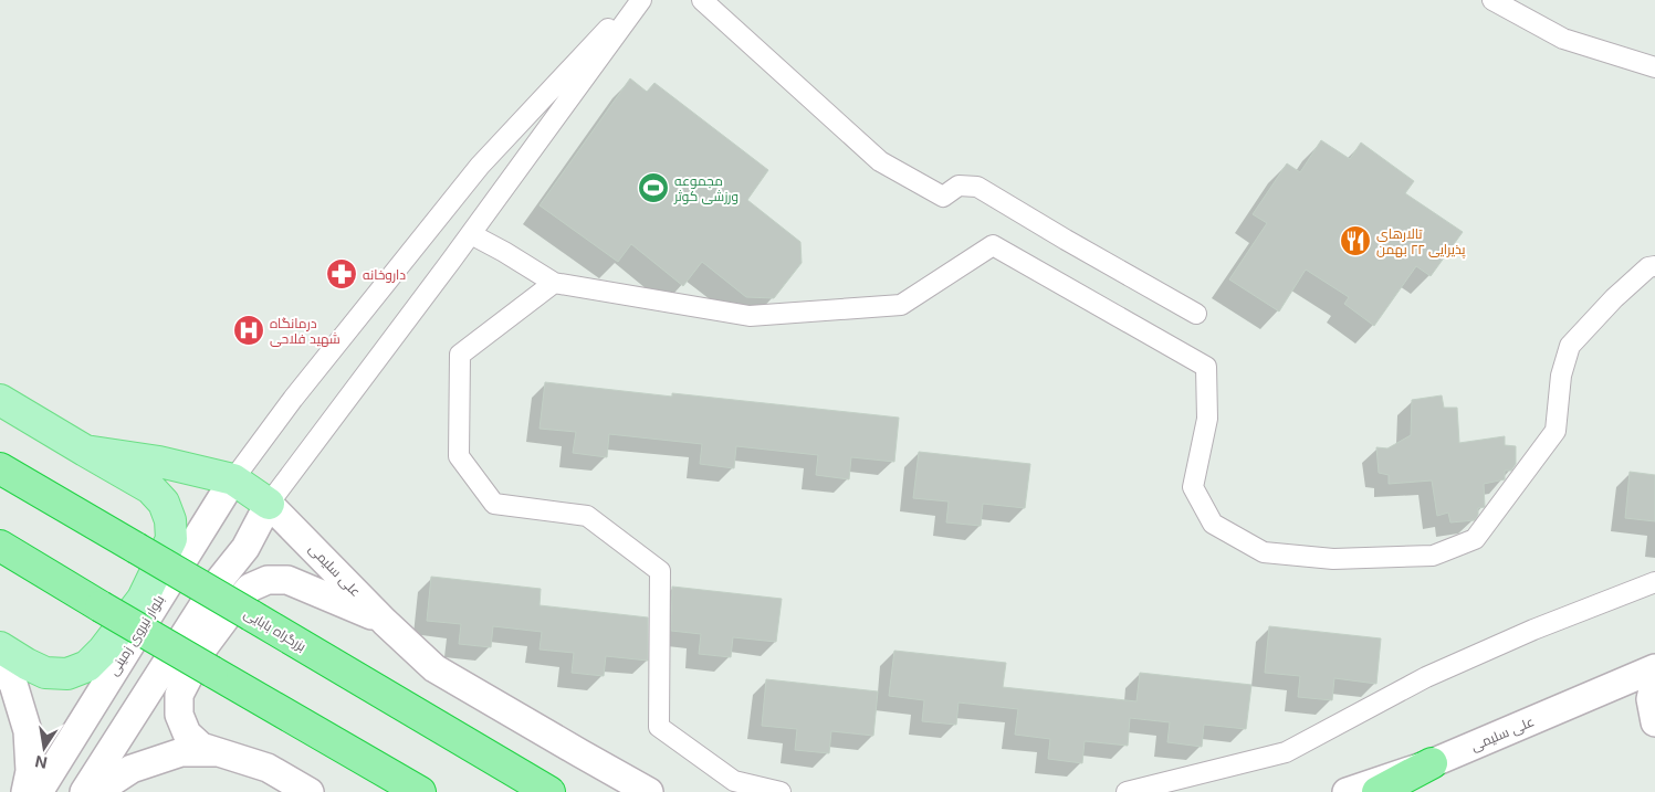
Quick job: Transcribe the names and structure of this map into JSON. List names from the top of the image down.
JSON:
{
  "streets": {
    "highway": ["بزرگراه بابایی"],
    "main road": ["علی سلیمی", "بلوار نیروی زمینی"]
  },
  "crossings": [
    ["علی سلیمی", "بلوار نیروی زمینی"]
  ],
  "places": {
    "sports": ["مجموعه ورزشی کوثر"],
    "restaurant": ["تالارهای پذیرایی ۲۲ بهمن"],
    "pharmacy": ["داروخانه"],
    "hospital": ["درمانگاه شهید فلاحی"]
  },
  "north": "bottom"
}
